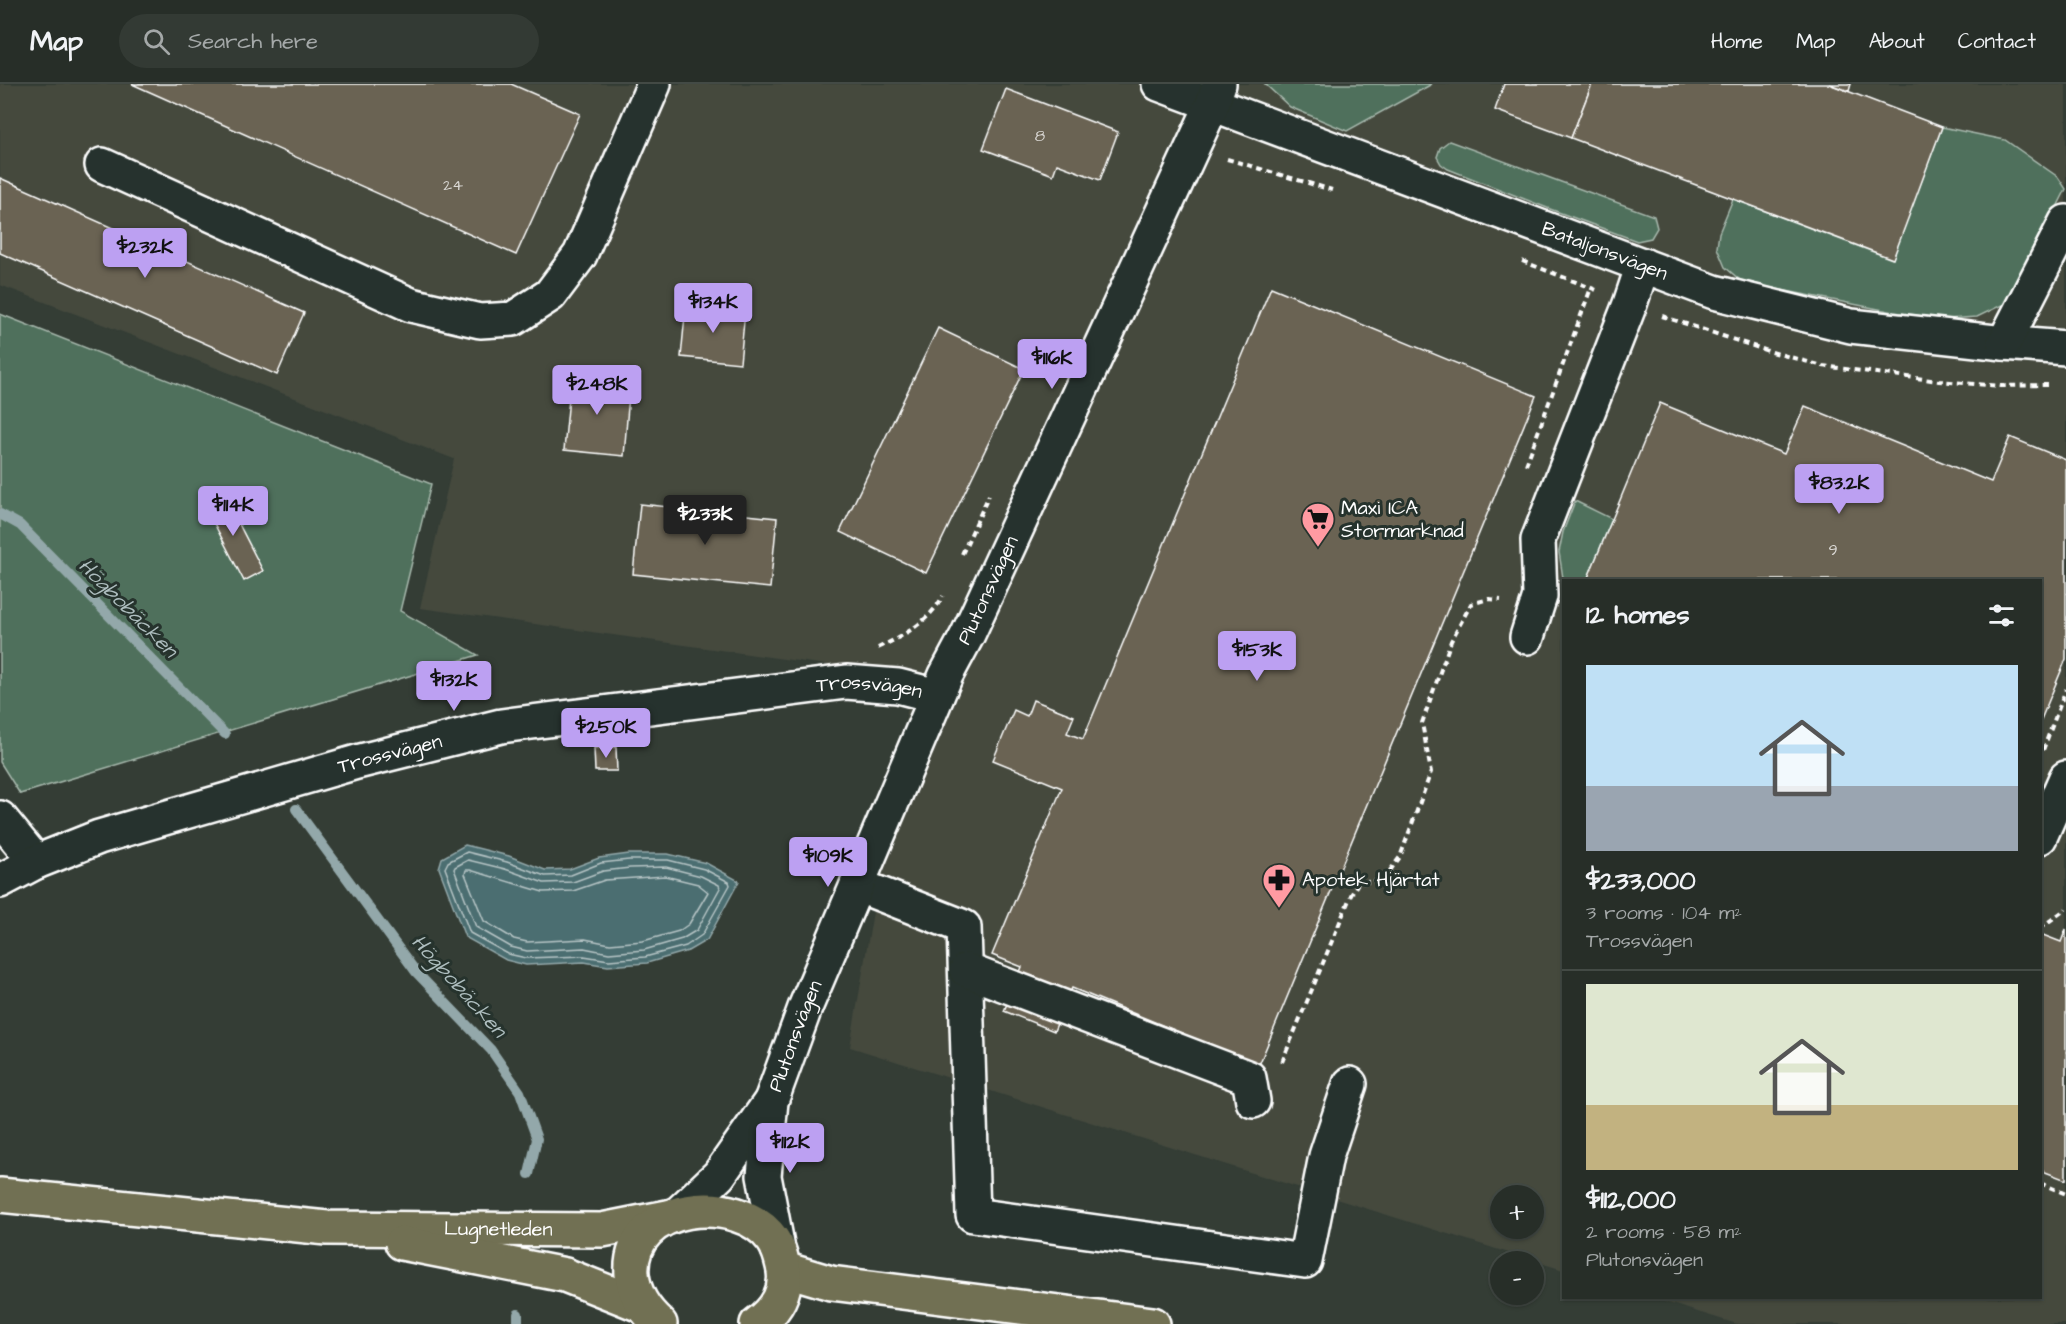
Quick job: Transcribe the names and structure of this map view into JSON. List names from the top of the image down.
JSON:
{
  "streets": {
    "highway": ["Lugnetleden"],
    "street": ["Bataljonsvägen", "Plutonsvägen", "Trossvägen"]
  },
  "crossings": [
    ["Bataljonsvägen", "Plutonsvägen"],
    ["Plutonsvägen", "Trossvägen"],
    ["Plutonsvägen", "Lugnetleden"]
  ],
  "water": ["Högbobäcken"],
  "places": {
    "supermarket": ["Maxi ICA Stormarknad"],
    "pharmacy": ["Apotek Hjärtat"]
  },
  "house_numbers": ["8", "24", "9"],
  "page": {
    "header": "Map",
    "search": "Search here",
    "nav": [
      "Home",
      "Map",
      "About",
      "Contact"
    ],
    "price": [
      "$232K",
      "$134K",
      "$116K",
      "$248K",
      "$83.2K",
      "$114K",
      "$233K",
      "$153K",
      "$132K",
      "$250K",
      "$109K",
      "$112K"
    ],
    "heading": "12 homes",
    "list": [
      {
        "name": "$233,000",
        "note": "3 rooms · 104 m² · Trossvägen"
      },
      {
        "name": "$112,000",
        "note": "2 rooms · 58 m² · Plutonsvägen"
      }
    ],
    "map_buttons": ["+", "−"]
  }
}
